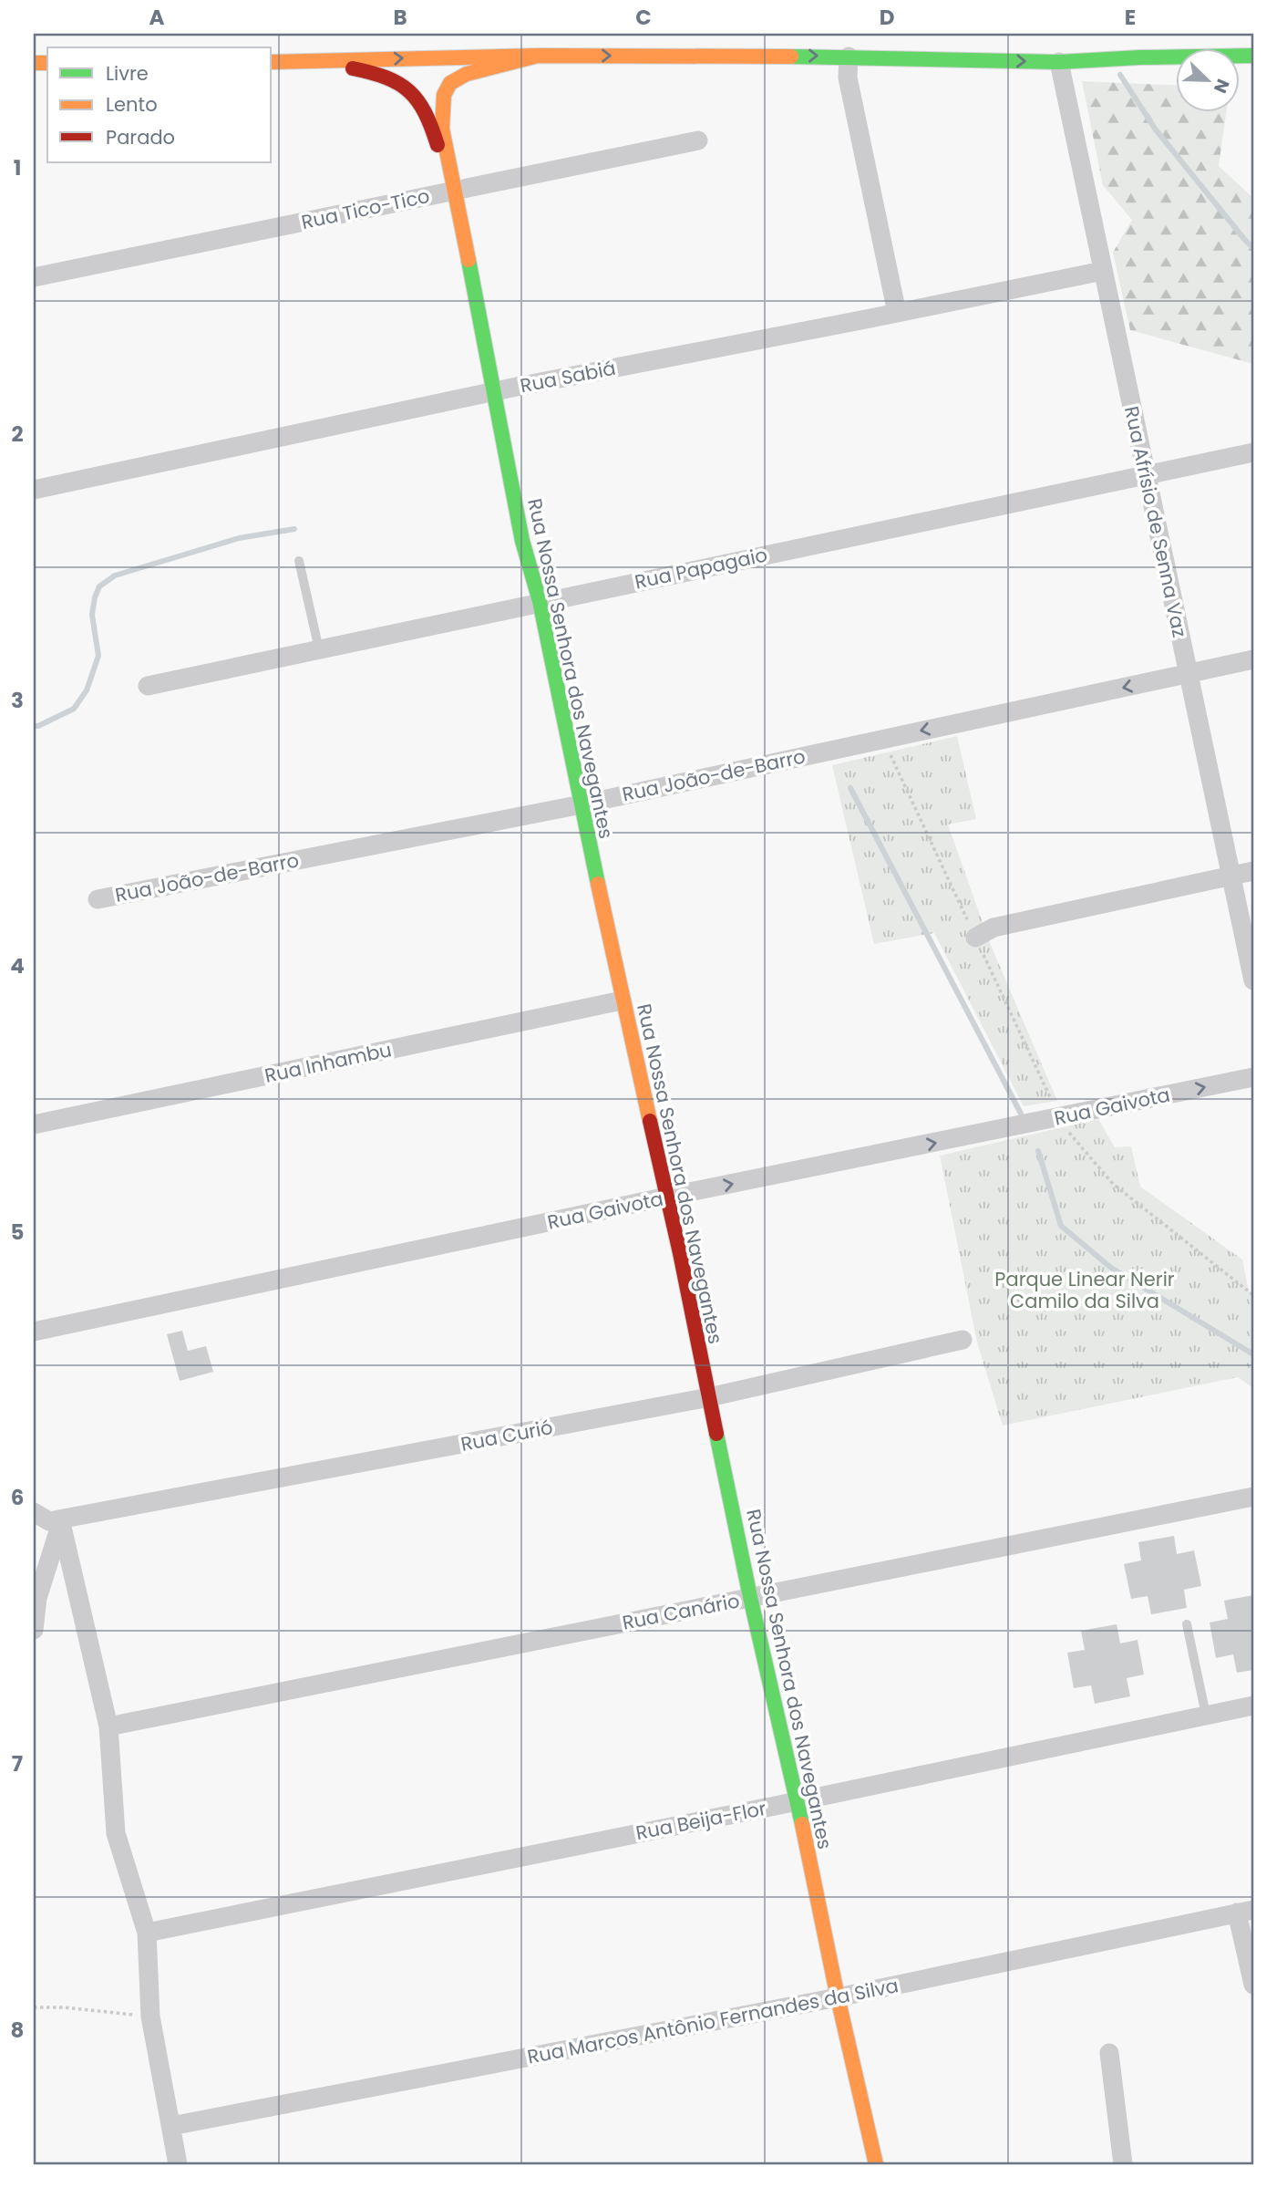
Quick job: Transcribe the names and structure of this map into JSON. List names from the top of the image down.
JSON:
{
  "streets": {
    "street": [
      "Rua Tico-Tico",
      "Rua Sabiá",
      "Rua Afrísio de Senna Vaz",
      "Rua Papagaio",
      "Rua Nossa Senhora dos Navegantes",
      "Rua João-de-Barro",
      "Rua Inhambu",
      "Rua Gaivota",
      "Rua Curió",
      "Rua Canário",
      "Rua Beija-Flor",
      "Rua Marcos Antônio Fernandes da Silva"
    ]
  },
  "crossings": [
    ["Rua Tico-Tico", "Rua Nossa Senhora dos Navegantes"],
    ["Rua Sabiá", "Rua Afrísio de Senna Vaz"],
    ["Rua Sabiá", "Rua Nossa Senhora dos Navegantes"],
    ["Rua Afrísio de Senna Vaz", "Rua Papagaio"],
    ["Rua Afrísio de Senna Vaz", "Rua João-de-Barro"],
    ["Rua Papagaio", "Rua Nossa Senhora dos Navegantes"],
    ["Rua Nossa Senhora dos Navegantes", "Rua João-de-Barro"],
    ["Rua Nossa Senhora dos Navegantes", "Rua Inhambu"],
    ["Rua Nossa Senhora dos Navegantes", "Rua Gaivota"],
    ["Rua Nossa Senhora dos Navegantes", "Rua Curió"],
    ["Rua Nossa Senhora dos Navegantes", "Rua Canário"],
    ["Rua Nossa Senhora dos Navegantes", "Rua Beija-Flor"],
    ["Rua Nossa Senhora dos Navegantes", "Rua Marcos Antônio Fernandes da Silva"]
  ],
  "one_way": ["Rua João-de-Barro", "Rua Gaivota"],
  "parks": ["Parque Linear Nerir Camilo da Silva"],
  "legend": ["Livre", "Lento", "Parado"],
  "north": "bottom right",
  "grid": {
    "columns": [
      "A",
      "B",
      "C",
      "D",
      "E"
    ],
    "rows": [
      "1",
      "2",
      "3",
      "4",
      "5",
      "6",
      "7",
      "8"
    ]
  }
}
